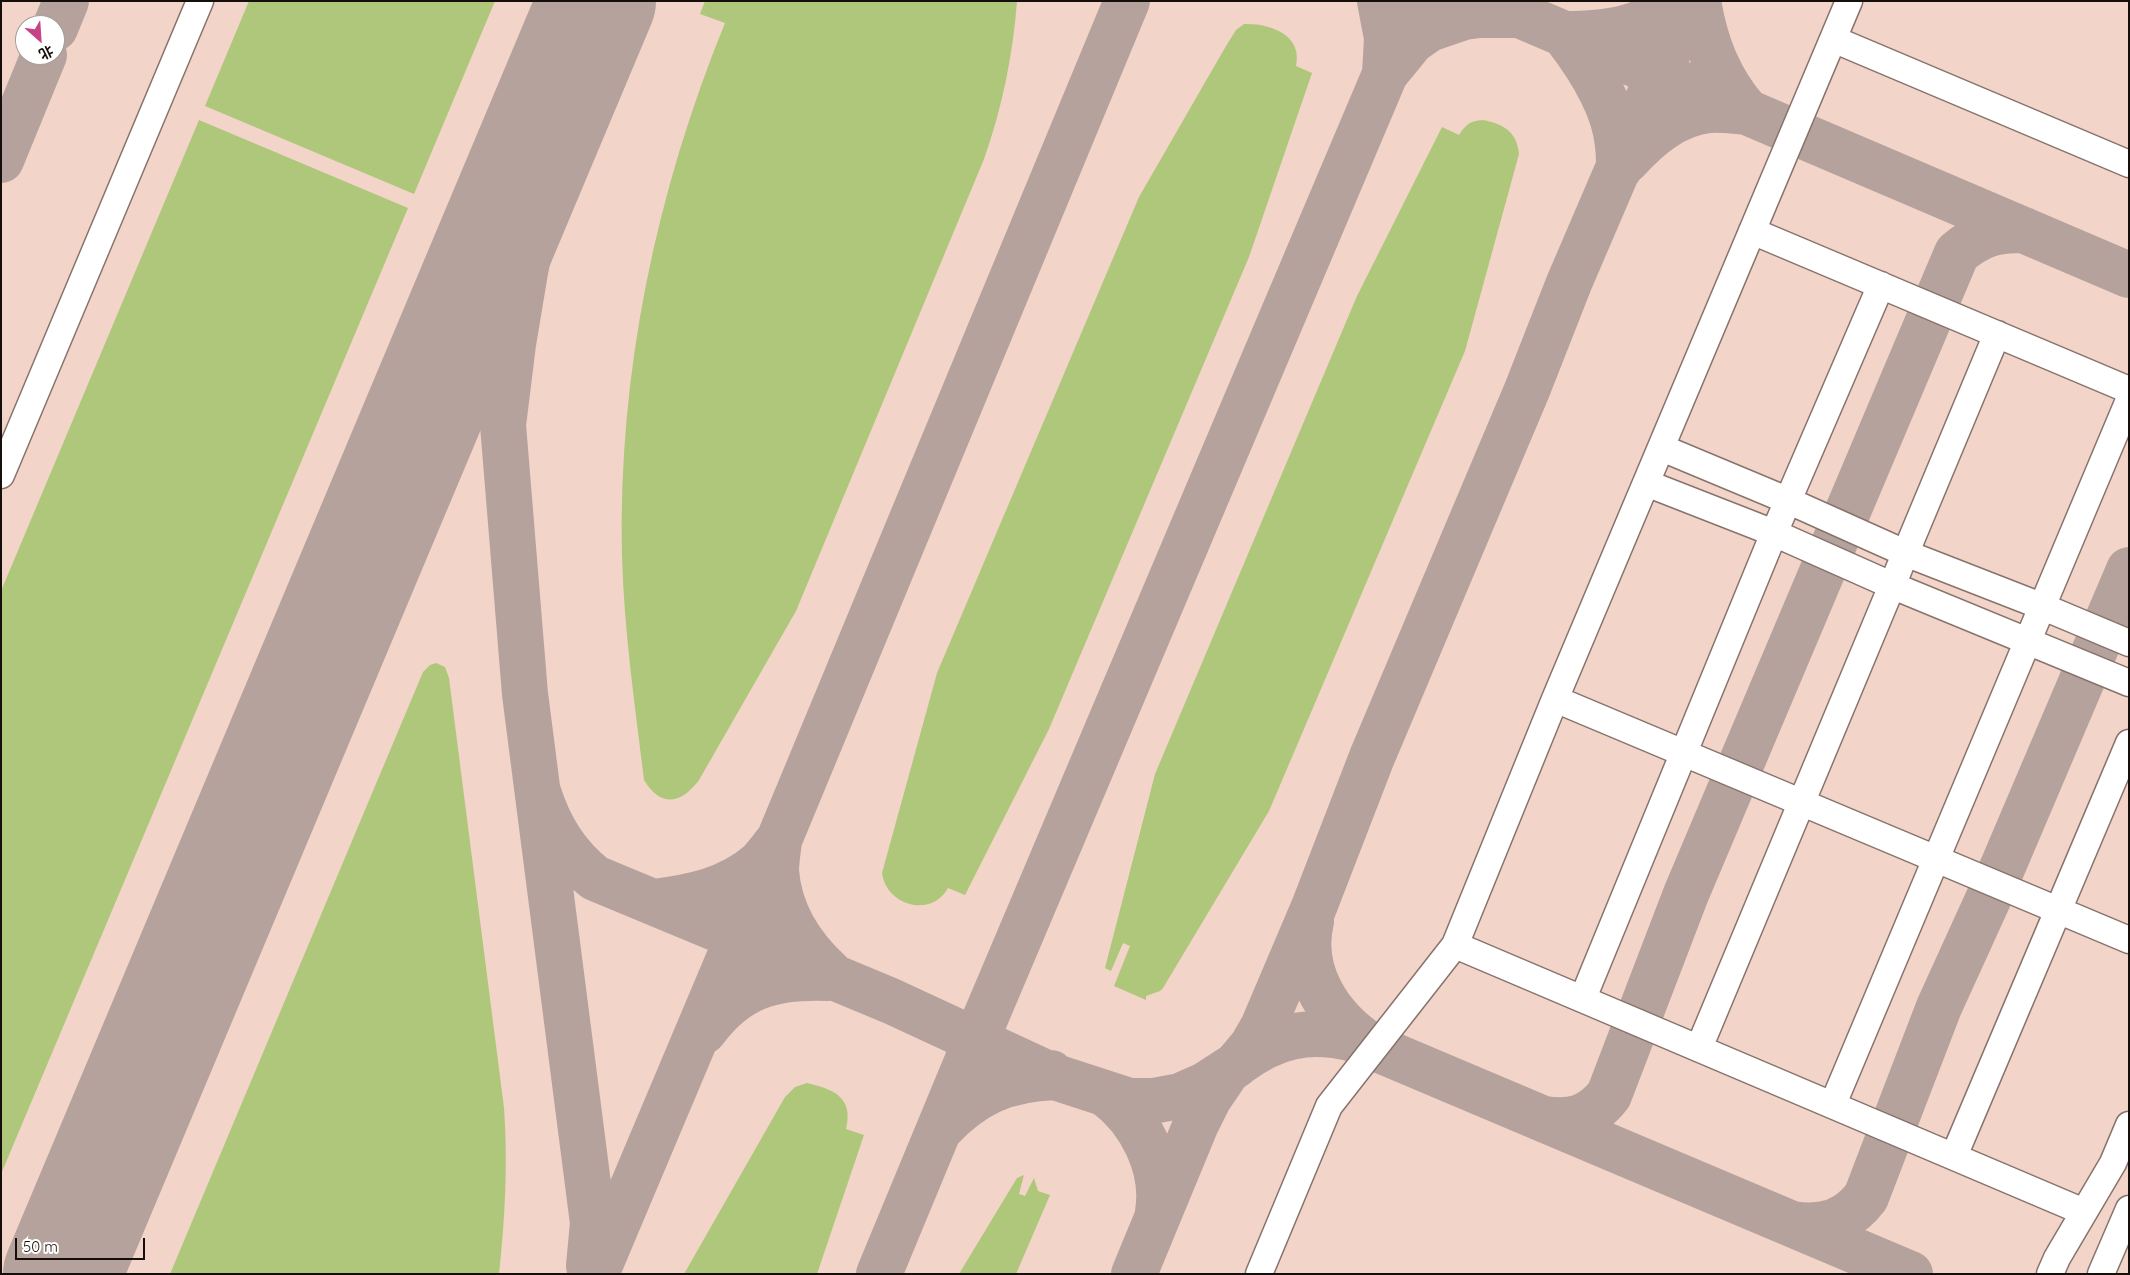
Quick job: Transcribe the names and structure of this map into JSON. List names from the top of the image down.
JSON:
{
  "scale_bar": "50 m",
  "north": "bottom right"
}
